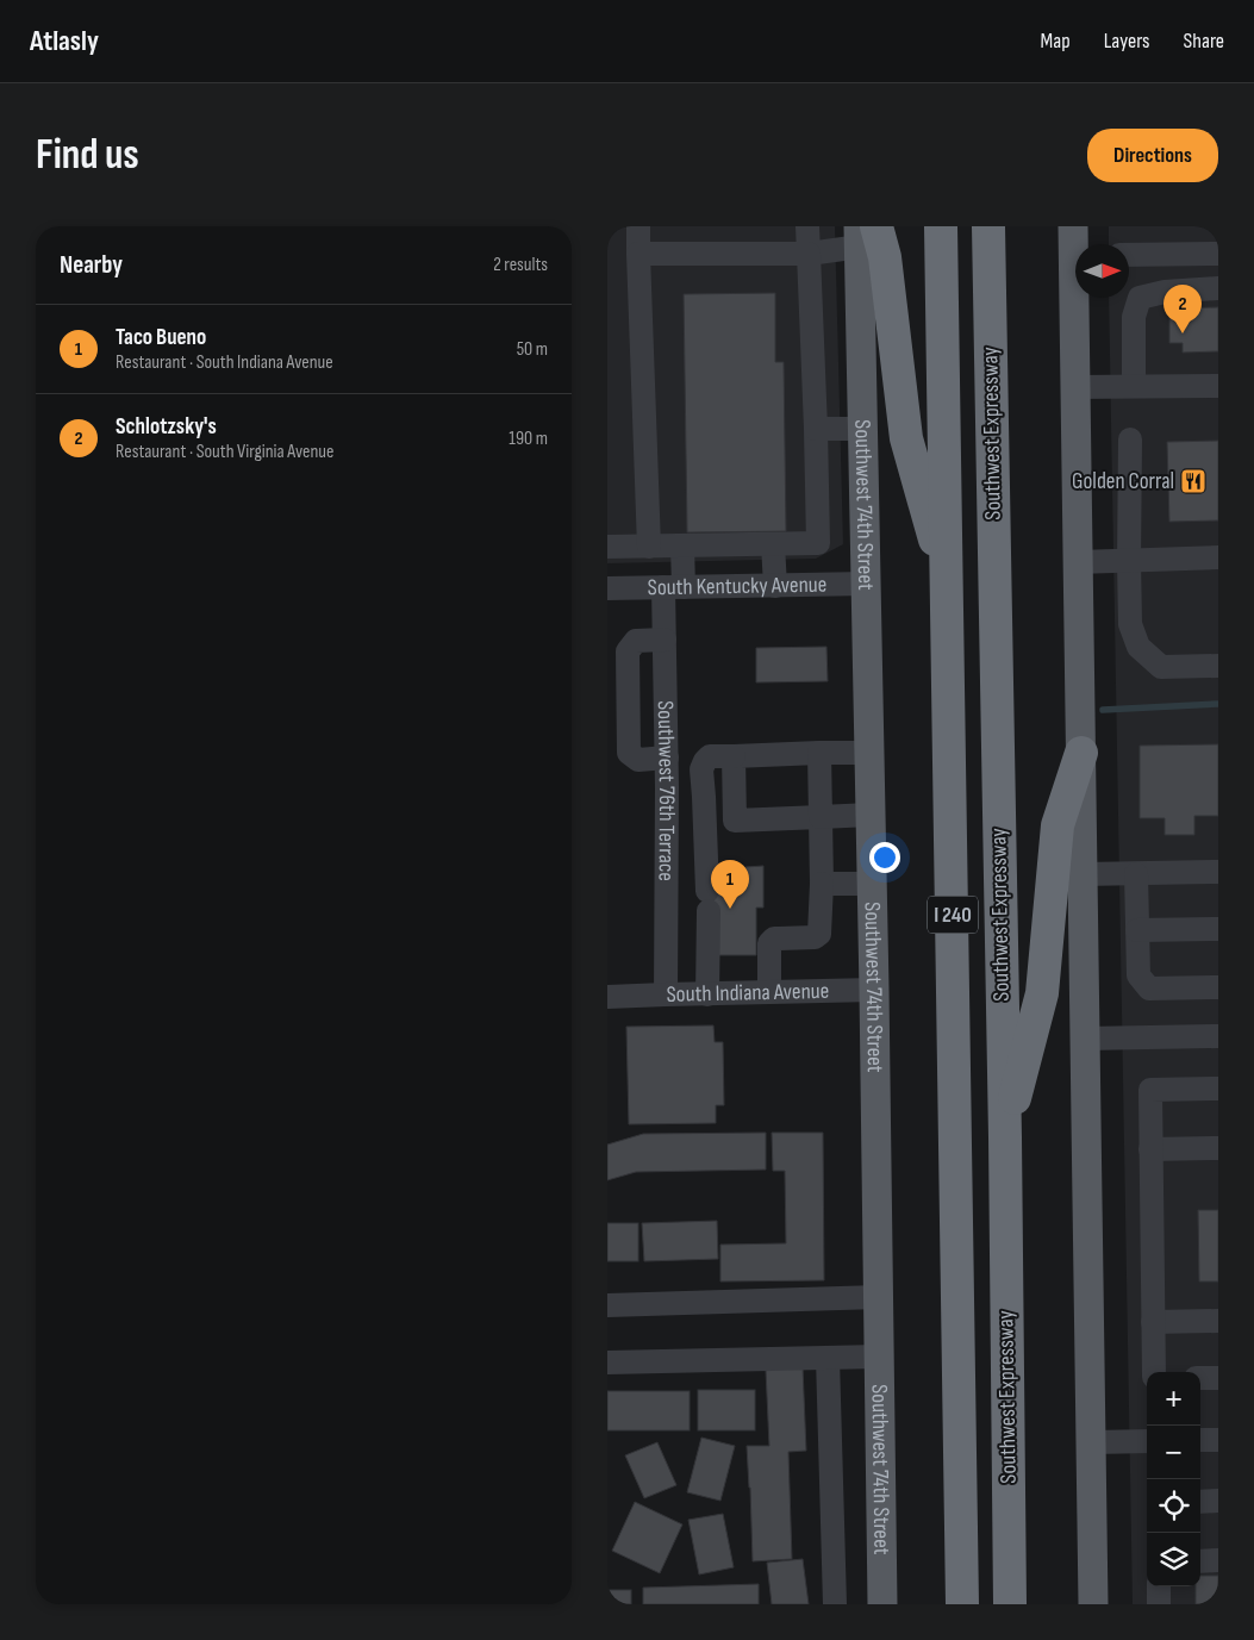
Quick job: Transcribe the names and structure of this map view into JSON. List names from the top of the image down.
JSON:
{
  "streets": {
    "highway": ["Southwest Expressway", "I 240"],
    "main road": ["Southwest 74th Street"],
    "street": ["South Kentucky Avenue", "Southwest 76th Terrace", "South Indiana Avenue"]
  },
  "crossings": [
    ["Southwest 74th Street", "South Kentucky Avenue"],
    ["Southwest 74th Street", "South Indiana Avenue"],
    ["South Kentucky Avenue", "Southwest 76th Terrace"],
    ["Southwest 76th Terrace", "South Indiana Avenue"]
  ],
  "places": {
    "restaurant": ["Golden Corral"]
  },
  "north": "right",
  "page": {
    "header": "Atlasly",
    "nav": ["Map", "Layers", "Share"],
    "buttons": "Directions",
    "title": "Find us",
    "heading": ["Nearby", "2 results"],
    "pins": ["2", "1"],
    "list": [
      {
        "mark": "1",
        "name": "Taco Bueno",
        "note": "Restaurant · South Indiana Avenue",
        "value": "50 m"
      },
      {
        "mark": "2",
        "name": "Schlotzsky's",
        "note": "Restaurant · South Virginia Avenue",
        "value": "190 m"
      }
    ],
    "map_buttons": ["+", "−"]
  }
}
